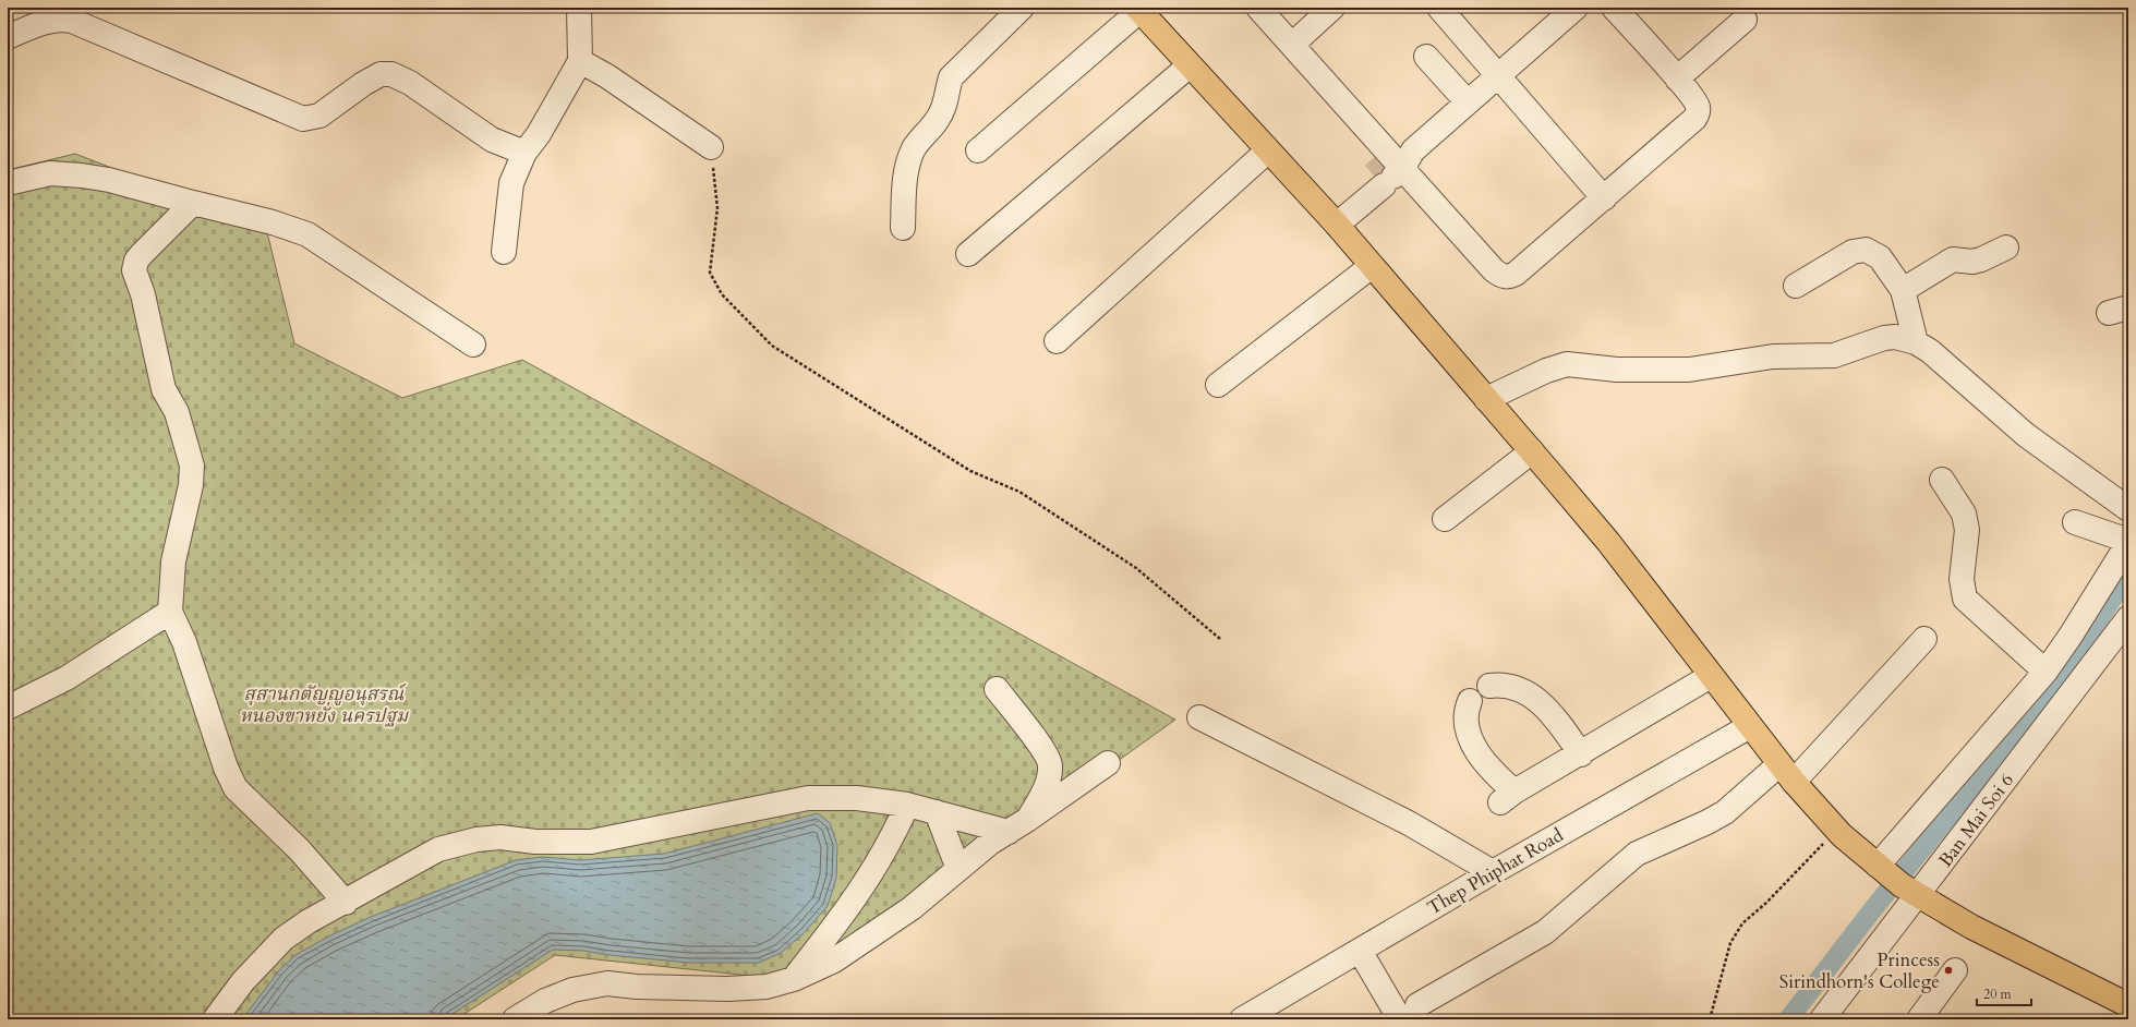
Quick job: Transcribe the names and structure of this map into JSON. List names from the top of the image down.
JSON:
{
  "streets": {
    "street": ["Ban Mai Soi 6", "Thep Phiphat Road"]
  },
  "parks": ["สุสานกตัญญูอนุสรณ์ หนองขาหยั่ง นครปฐม"],
  "places": ["Princess Sirindhorn's College"],
  "scale_bar": "20 m"
}
